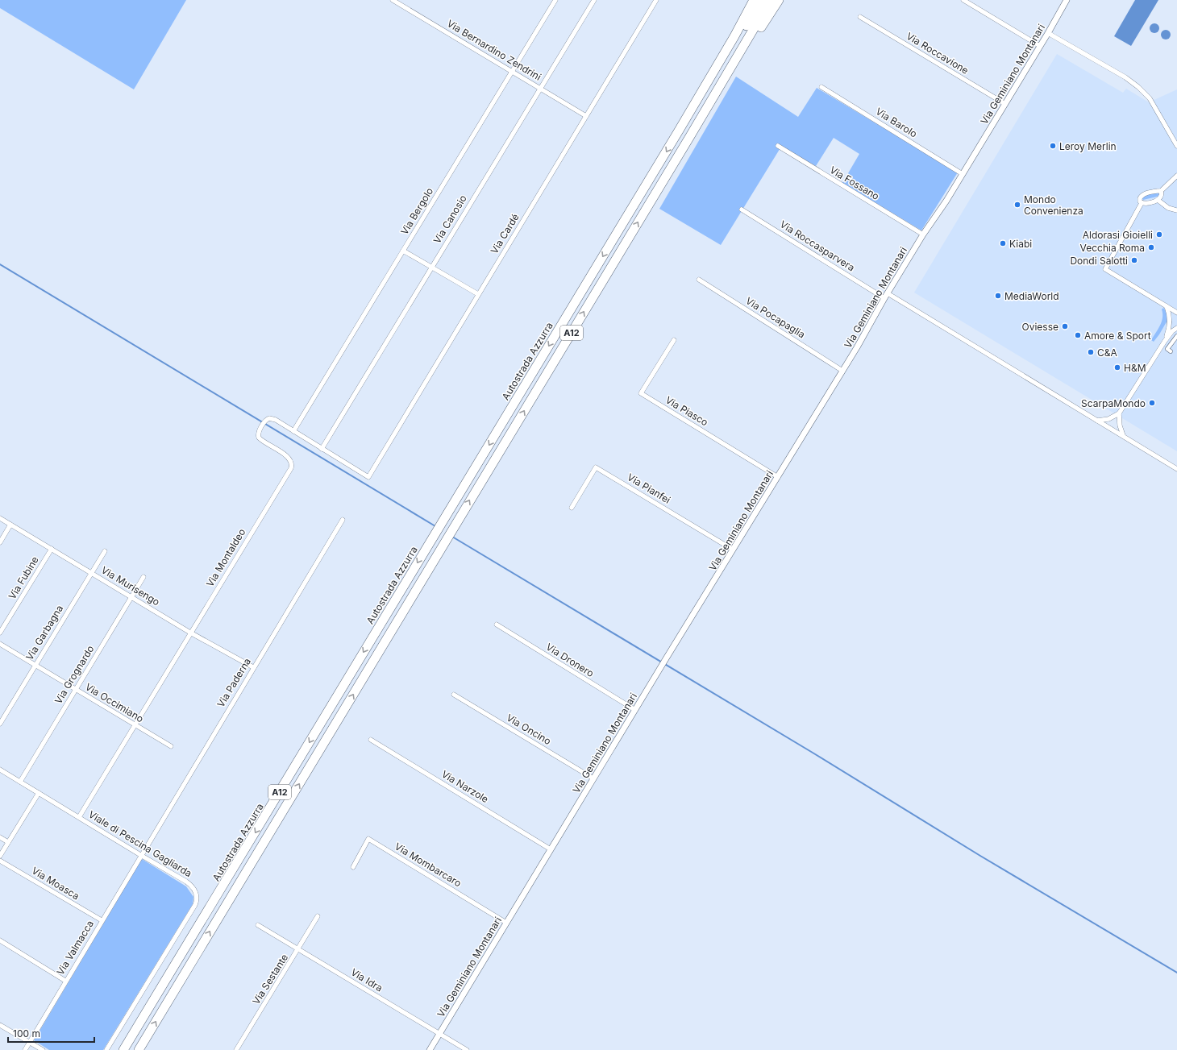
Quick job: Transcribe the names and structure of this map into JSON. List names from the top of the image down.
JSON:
{
  "streets": {
    "highway": ["A12", "Autostrada Azzurra"],
    "street": [
      "Via Bernardino Zendrini",
      "Via Roccavione",
      "Via Geminiano Montanari",
      "Via Barolo",
      "Via Fossano",
      "Via Bergolo",
      "Via Canosio",
      "Via Cardé",
      "Via Roccasparvera",
      "Via Pocapaglia",
      "Via Piasco",
      "Via Pianfei",
      "Via Montaldeo",
      "Via Fubine",
      "Via Murisengo",
      "Via Garbagna",
      "Via Dronero",
      "Via Grognardo",
      "Via Paderna",
      "Via Occimiano",
      "Via Oncino",
      "Via Narzole",
      "Viale di Pescina Gagliarda",
      "Via Mombarcaro",
      "Via Moasca",
      "Via Valmacca",
      "Via Sestante",
      "Via Idra"
    ]
  },
  "crossings": [
    ["Via Bernardino Zendrini", "Via Bergolo"],
    ["Via Bernardino Zendrini", "Via Canosio"],
    ["Via Bernardino Zendrini", "Via Cardé"],
    ["Via Roccavione", "Via Geminiano Montanari"],
    ["Via Geminiano Montanari", "Via Barolo"],
    ["Via Geminiano Montanari", "Via Fossano"],
    ["Via Geminiano Montanari", "Via Roccasparvera"],
    ["Via Geminiano Montanari", "Via Pocapaglia"],
    ["Via Geminiano Montanari", "Via Piasco"],
    ["Via Geminiano Montanari", "Via Pianfei"],
    ["Via Geminiano Montanari", "Via Dronero"],
    ["Via Geminiano Montanari", "Via Oncino"],
    ["Via Geminiano Montanari", "Via Narzole"],
    ["Via Geminiano Montanari", "Via Mombarcaro"],
    ["Via Geminiano Montanari", "Via Idra"],
    ["Via Bergolo", "Via Montaldeo"],
    ["Via Canosio", "Via Montaldeo"],
    ["Via Cardé", "Via Montaldeo"],
    ["Via Montaldeo", "Via Murisengo"],
    ["Via Montaldeo", "Via Occimiano"],
    ["Via Montaldeo", "Viale di Pescina Gagliarda"],
    ["Via Fubine", "Via Murisengo"],
    ["Via Murisengo", "Via Garbagna"],
    ["Via Murisengo", "Via Grognardo"],
    ["Via Murisengo", "Via Paderna"],
    ["Via Garbagna", "Via Occimiano"],
    ["Via Grognardo", "Via Occimiano"],
    ["Via Grognardo", "Viale di Pescina Gagliarda"],
    ["Via Paderna", "Viale di Pescina Gagliarda"],
    ["Via Paderna", "Via Valmacca"],
    ["Viale di Pescina Gagliarda", "Via Valmacca"],
    ["Via Moasca", "Via Valmacca"],
    ["Via Sestante", "Via Idra"]
  ],
  "places": [
    "Leroy Merlin",
    "Mondo Convenienza",
    "Aldorasi Gioielli",
    "Kiabi",
    "Vecchia Roma",
    "Dondi Salotti",
    "MediaWorld",
    "Oviesse",
    "Amore & Sport",
    "C&A",
    "H&M",
    "ScarpaMondo"
  ],
  "scale_bar": "100 m"
}
